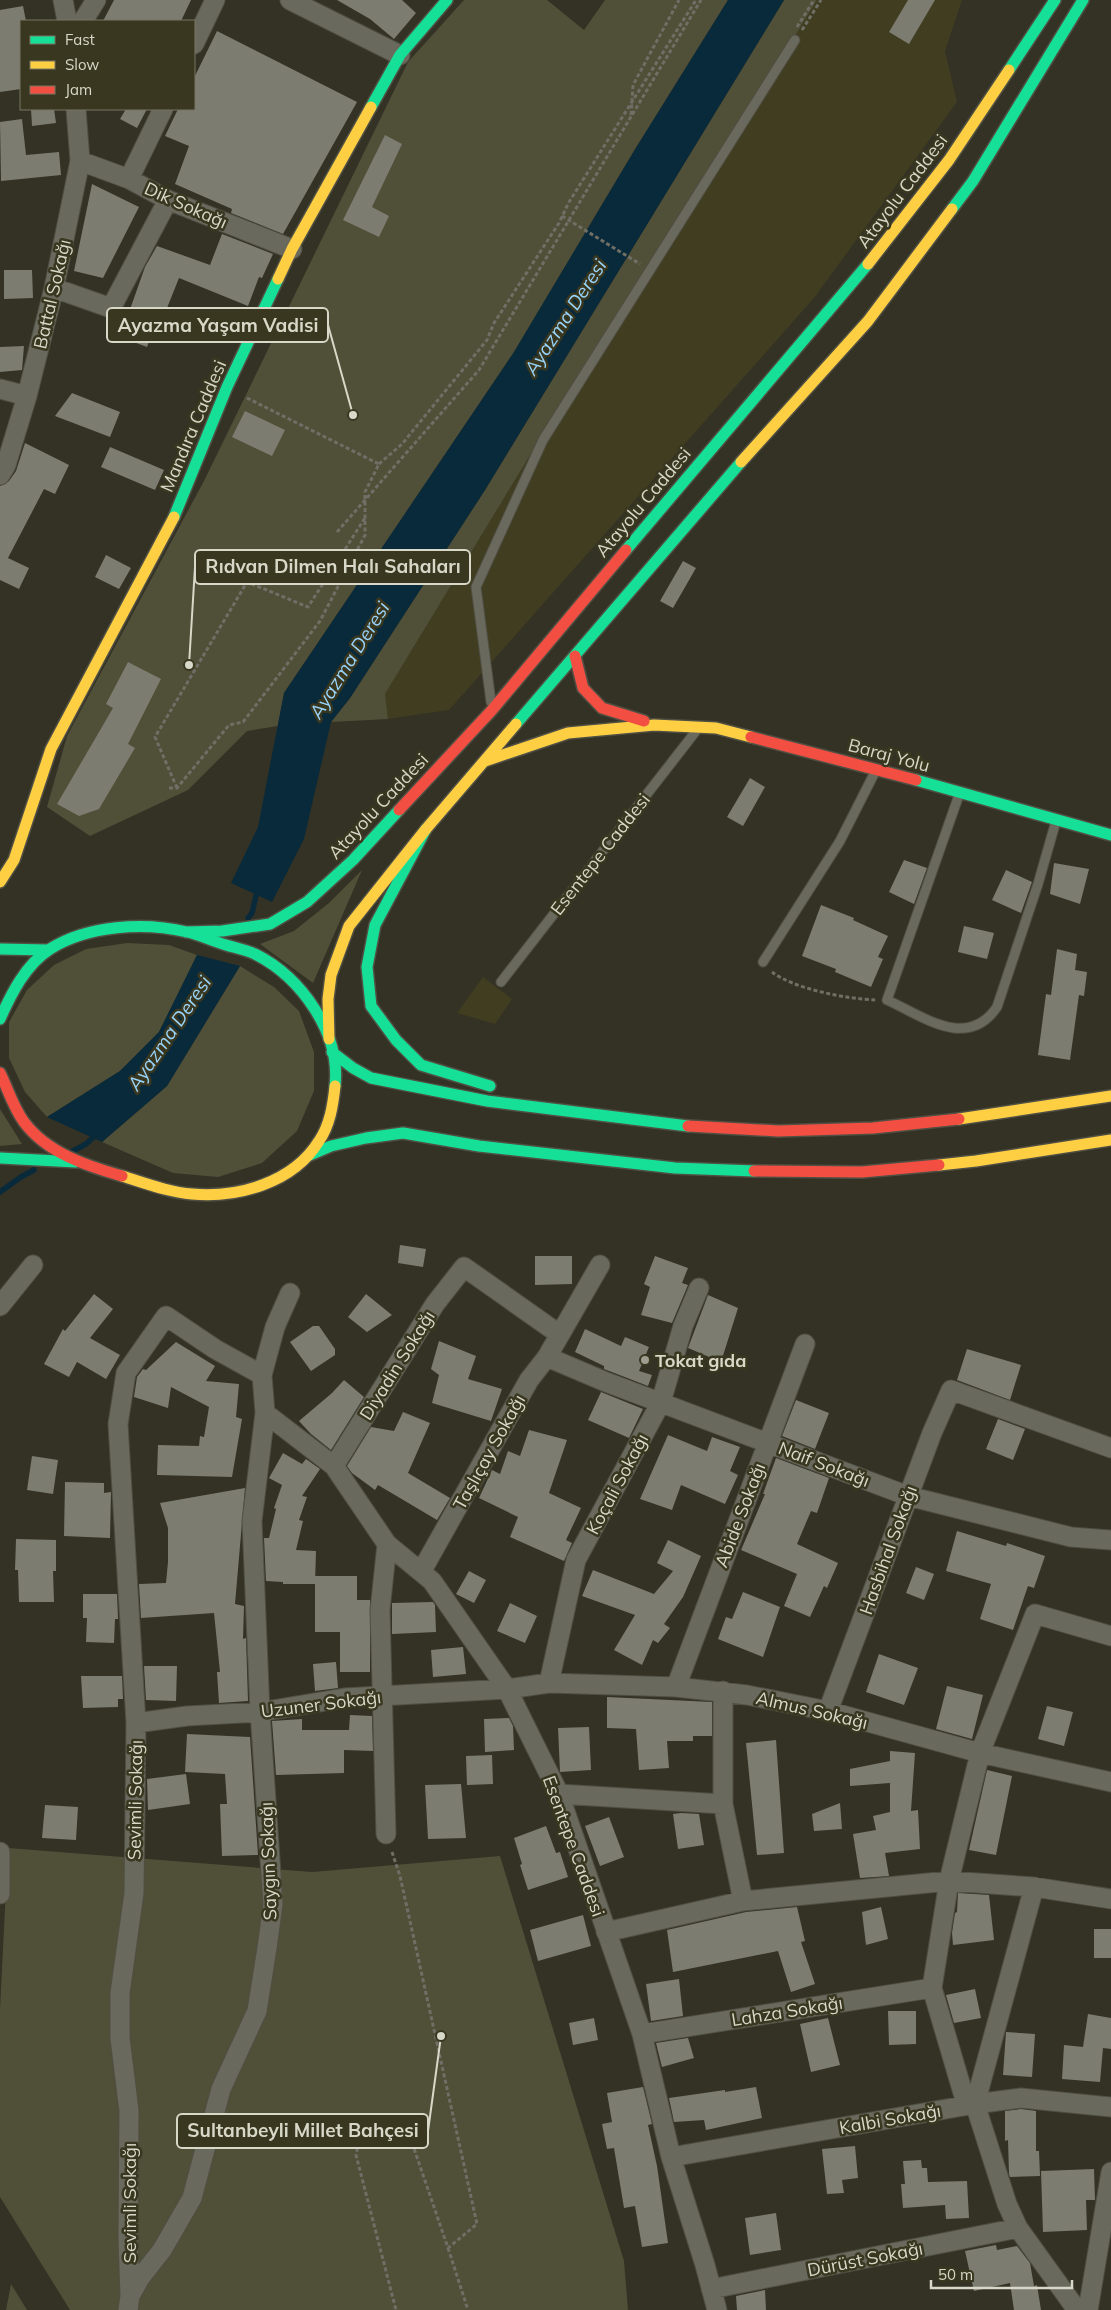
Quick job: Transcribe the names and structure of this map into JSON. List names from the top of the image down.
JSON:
{
  "streets": {
    "main road": ["Atayolu Caddesi", "Mandıra Caddesi", "Baraj Yolu"],
    "street": [
      "Dik Sokağı",
      "Battal Sokağı",
      "Esentepe Caddesi",
      "Diyadin Sokağı",
      "Taşlıçay Sokağı",
      "Naif Sokağı",
      "Koçali Sokağı",
      "Abide Sokağı",
      "Hasbihal Sokağı",
      "Uzuner Sokağı",
      "Almus Sokağı",
      "Sevimli Sokağı",
      "Saygın Sokağı",
      "Lahza Sokağı",
      "Kalbi Sokağı",
      "Dürüst Sokağı"
    ]
  },
  "crossings": [
    ["Dik Sokağı", "Battal Sokağı"],
    ["Dik Sokağı", "Mandıra Caddesi"],
    ["Baraj Yolu", "Esentepe Caddesi"],
    ["Esentepe Caddesi", "Diyadin Sokağı"],
    ["Esentepe Caddesi", "Taşlıçay Sokağı"],
    ["Esentepe Caddesi", "Uzuner Sokağı"],
    ["Esentepe Caddesi", "Almus Sokağı"],
    ["Esentepe Caddesi", "Saygın Sokağı"],
    ["Esentepe Caddesi", "Lahza Sokağı"],
    ["Esentepe Caddesi", "Kalbi Sokağı"],
    ["Esentepe Caddesi", "Dürüst Sokağı"],
    ["Diyadin Sokağı", "Taşlıçay Sokağı"],
    ["Taşlıçay Sokağı", "Naif Sokağı"],
    ["Naif Sokağı", "Koçali Sokağı"],
    ["Naif Sokağı", "Abide Sokağı"],
    ["Naif Sokağı", "Hasbihal Sokağı"],
    ["Koçali Sokağı", "Almus Sokağı"],
    ["Abide Sokağı", "Almus Sokağı"],
    ["Hasbihal Sokağı", "Almus Sokağı"],
    ["Uzuner Sokağı", "Almus Sokağı"],
    ["Uzuner Sokağı", "Sevimli Sokağı"],
    ["Uzuner Sokağı", "Saygın Sokağı"],
    ["Sevimli Sokağı", "Saygın Sokağı"]
  ],
  "water": ["Ayazma Deresi"],
  "places": [
    "Ayazma Yaşam Vadisi",
    "Rıdvan Dilmen Halı Sahaları",
    "Tokat gıda",
    "Sultanbeyli Millet Bahçesi"
  ],
  "legend": ["Fast", "Slow", "Jam"],
  "scale_bar": "50 m"
}
